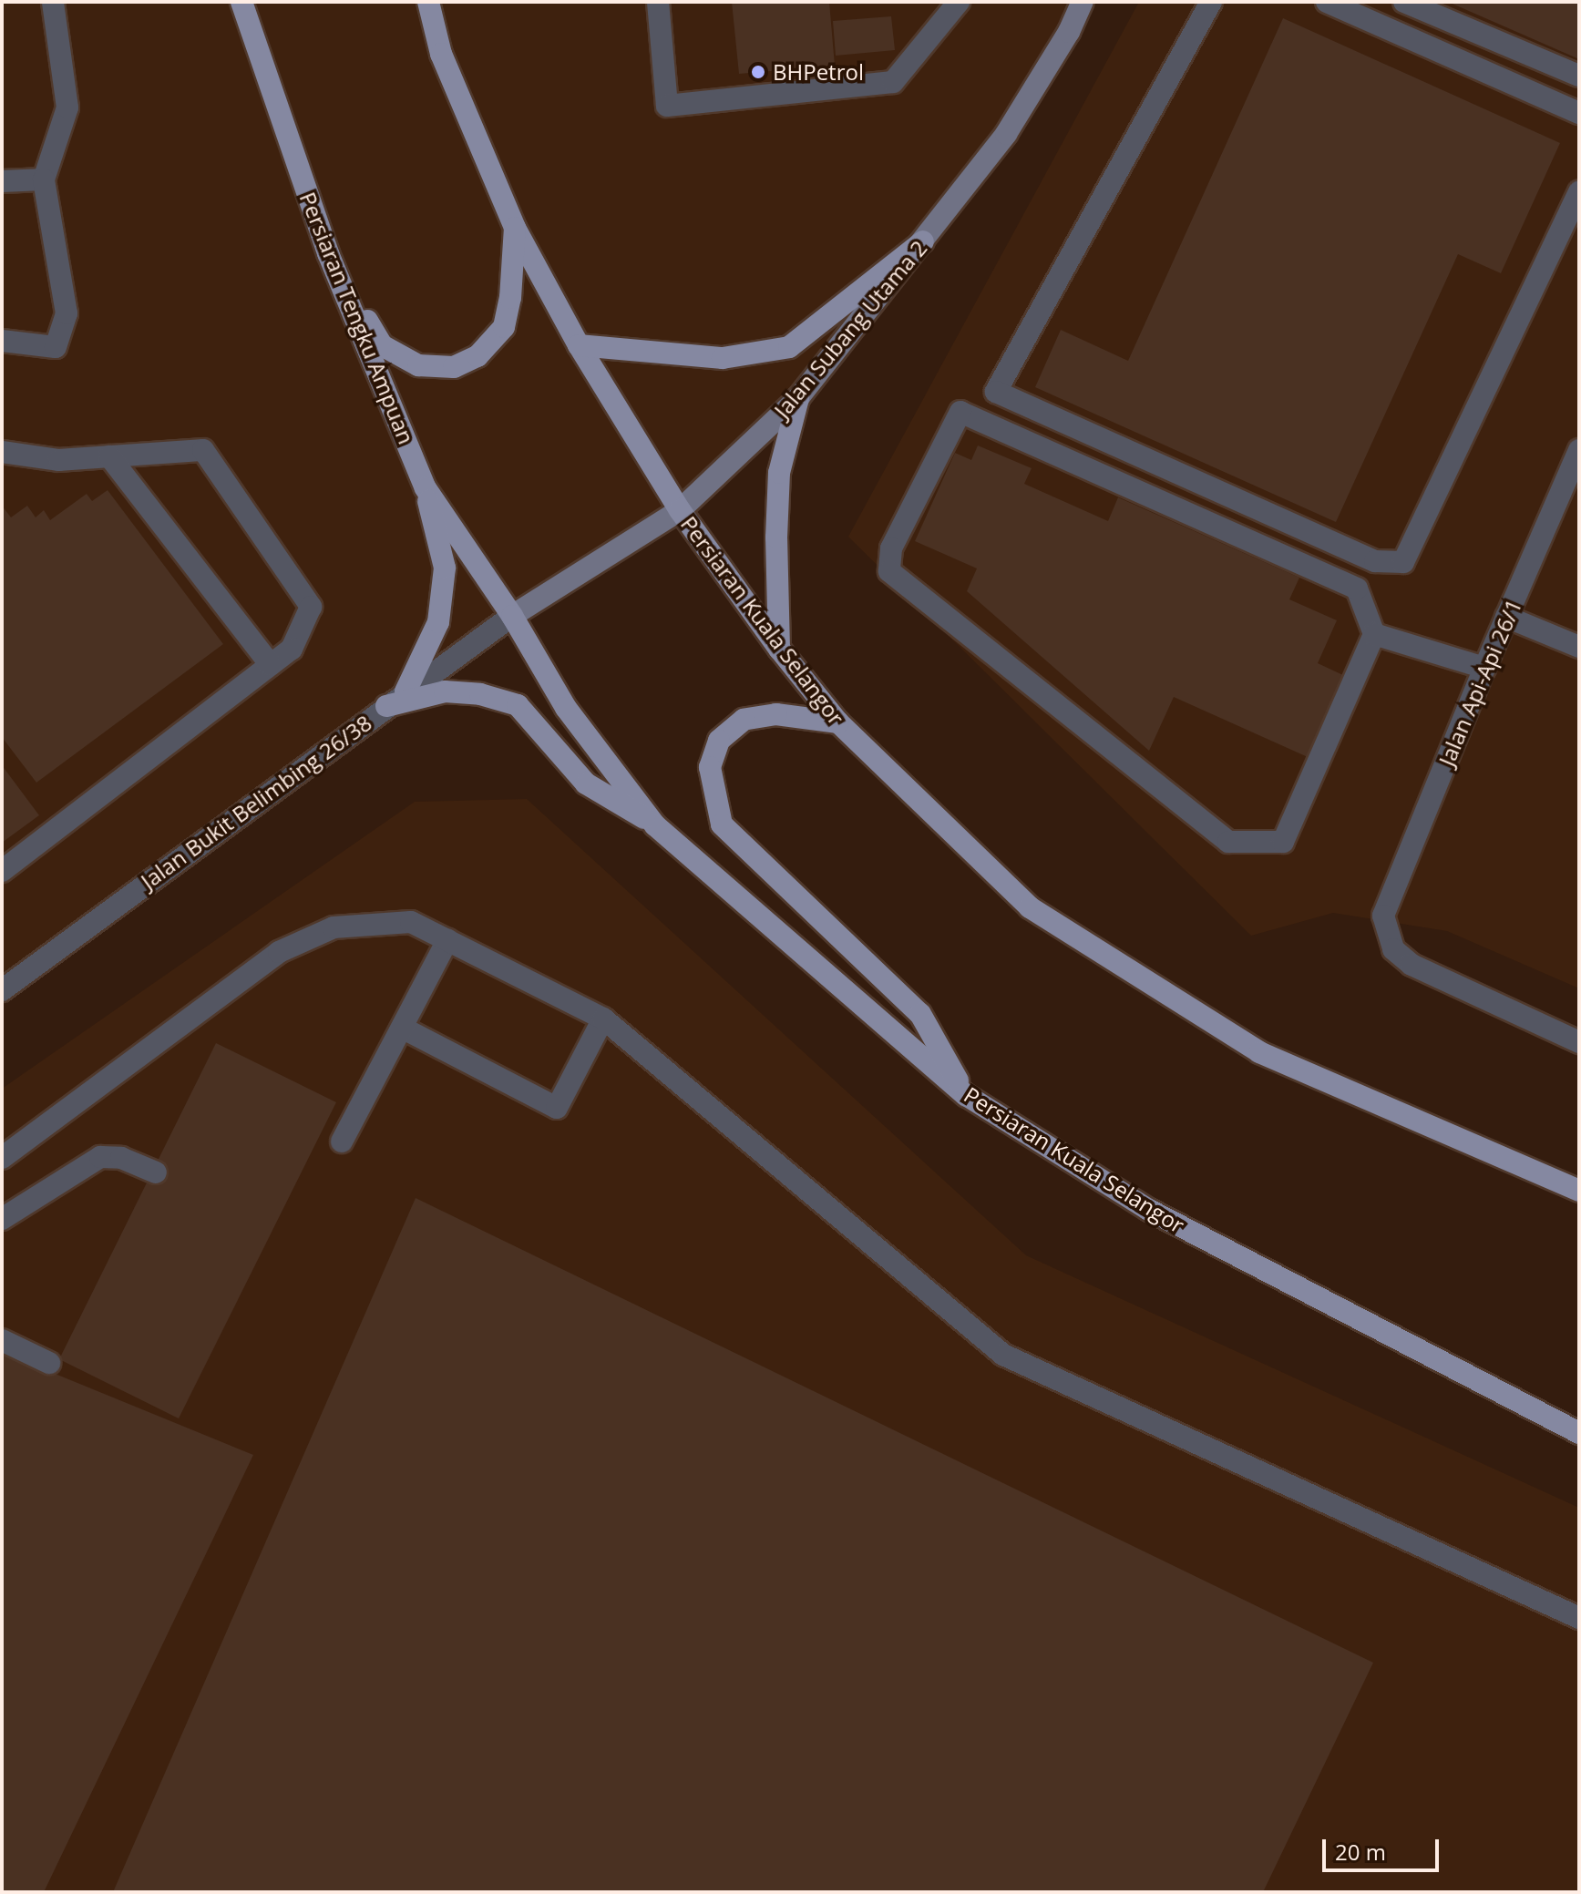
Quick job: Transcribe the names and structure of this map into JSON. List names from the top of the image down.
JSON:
{
  "streets": {
    "main road": ["Persiaran Tengku Ampuan", "Jalan Subang Utama 2", "Persiaran Kuala Selangor"],
    "street": ["Jalan Api-Api 26/1", "Jalan Bukit Belimbing 26/38"]
  },
  "crossings": [
    ["Persiaran Tengku Ampuan", "Jalan Subang Utama 2"],
    ["Persiaran Tengku Ampuan", "Persiaran Kuala Selangor"],
    ["Persiaran Tengku Ampuan", "Jalan Bukit Belimbing 26/38"],
    ["Jalan Subang Utama 2", "Persiaran Kuala Selangor"],
    ["Jalan Subang Utama 2", "Jalan Bukit Belimbing 26/38"],
    ["Persiaran Kuala Selangor", "Jalan Bukit Belimbing 26/38"]
  ],
  "places": ["BHPetrol"],
  "scale_bar": "20 m"
}
